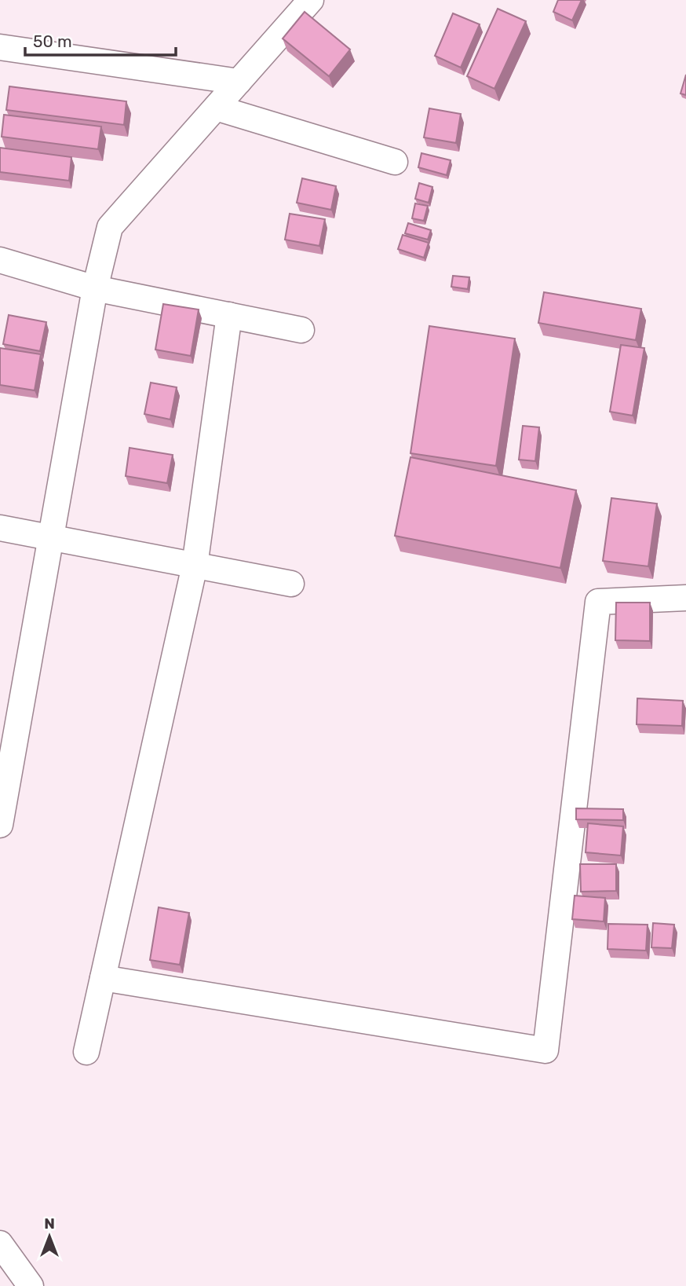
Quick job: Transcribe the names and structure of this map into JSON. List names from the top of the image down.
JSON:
{
  "scale_bar": "50 m",
  "north": "top"
}
